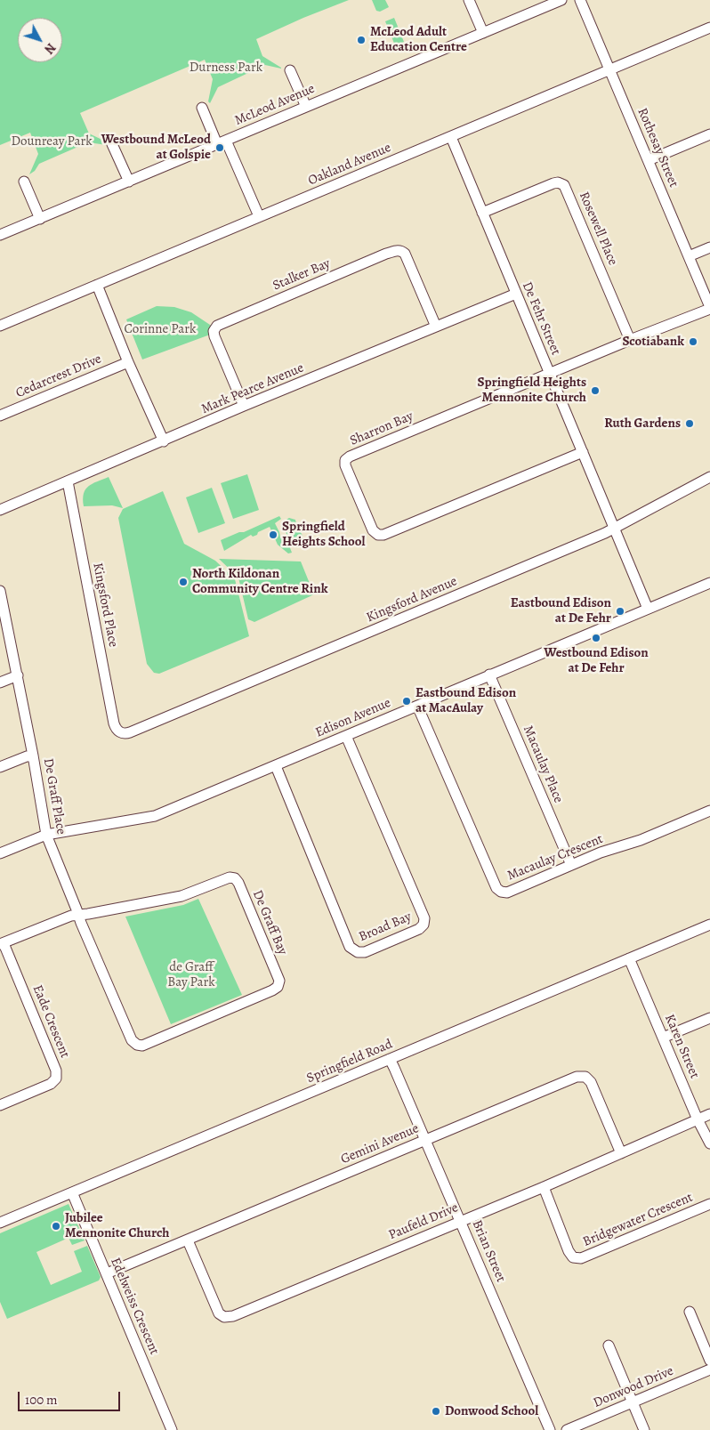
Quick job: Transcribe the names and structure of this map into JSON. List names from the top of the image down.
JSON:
{
  "streets": {
    "street": [
      "McLeod Avenue",
      "Rothesay Street",
      "Oakland Avenue",
      "Rosewell Place",
      "Stalker Bay",
      "De Fehr Street",
      "Cedarcrest Drive",
      "Mark Pearce Avenue",
      "Sharron Bay",
      "Kingsford Avenue",
      "Kingsford Place",
      "Edison Avenue",
      "Macaulay Place",
      "De Graff Place",
      "Macaulay Crescent",
      "De Graff Bay",
      "Broad Bay",
      "Eade Crescent",
      "Karen Street",
      "Springfield Road",
      "Gemini Avenue",
      "Bridgewater Crescent",
      "Paufeld Drive",
      "Brian Street",
      "Edelweiss Crescent",
      "Donwood Drive"
    ]
  },
  "crossings": [
    ["Rothesay Street", "Oakland Avenue"],
    ["Rothesay Street", "Sharron Bay"],
    ["Oakland Avenue", "De Fehr Street"],
    ["Rosewell Place", "De Fehr Street"],
    ["Rosewell Place", "Sharron Bay"],
    ["Stalker Bay", "Mark Pearce Avenue"],
    ["De Fehr Street", "Mark Pearce Avenue"],
    ["De Fehr Street", "Sharron Bay"],
    ["De Fehr Street", "Kingsford Avenue"],
    ["De Fehr Street", "Edison Avenue"],
    ["Mark Pearce Avenue", "Kingsford Place"],
    ["Kingsford Avenue", "Kingsford Place"],
    ["Edison Avenue", "Macaulay Place"],
    ["Edison Avenue", "De Graff Place"],
    ["Edison Avenue", "Macaulay Crescent"],
    ["Edison Avenue", "Broad Bay"],
    ["Macaulay Place", "Macaulay Crescent"],
    ["De Graff Place", "De Graff Bay"],
    ["Karen Street", "Springfield Road"],
    ["Karen Street", "Paufeld Drive"],
    ["Springfield Road", "Brian Street"],
    ["Springfield Road", "Edelweiss Crescent"],
    ["Gemini Avenue", "Paufeld Drive"],
    ["Gemini Avenue", "Brian Street"],
    ["Gemini Avenue", "Edelweiss Crescent"],
    ["Bridgewater Crescent", "Paufeld Drive"],
    ["Paufeld Drive", "Brian Street"]
  ],
  "parks": [
    "Durness Park",
    "Dounreay Park",
    "Corinne Park",
    "de Graff Bay Park"
  ],
  "places": [
    "McLeod Adult Education Centre",
    "Westbound McLeod at Golspie",
    "Scotiabank",
    "Springfield Heights Mennonite Church",
    "Ruth Gardens",
    "Springfield Heights School",
    "North Kildonan Community Centre Rink",
    "Eastbound Edison at De Fehr",
    "Westbound Edison at De Fehr",
    "Eastbound Edison at MacAulay",
    "Jubilee Mennonite Church",
    "Donwood School"
  ],
  "scale_bar": "100 m",
  "north": "bottom right"
}
